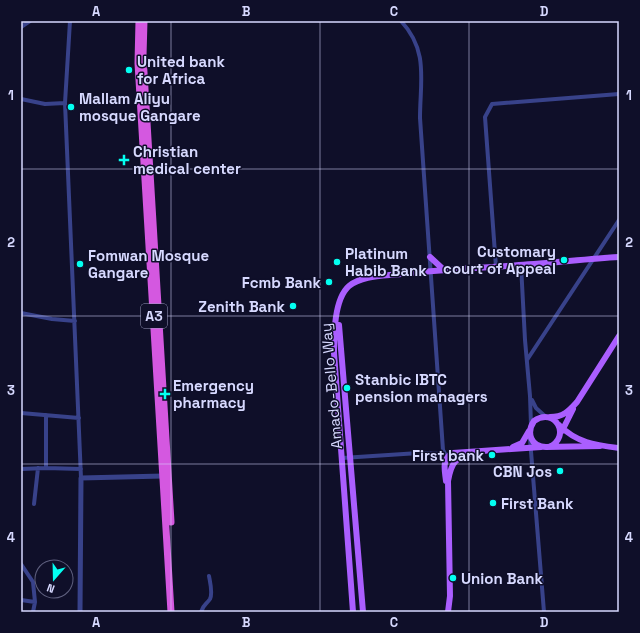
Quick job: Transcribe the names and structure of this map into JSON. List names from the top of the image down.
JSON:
{
  "streets": {
    "highway": ["A3"],
    "main road": ["Amado-Bello Way"]
  },
  "places": {
    "other": [
      "United bank for Africa",
      "Mallam Aliyu mosque Gangare",
      "Customary court of Appeal",
      "Platinum Habib Bank",
      "Fomwan Mosque Gangare",
      "Fcmb Bank",
      "Zenith Bank",
      "Stanbic IBTC pension managers",
      "First bank",
      "CBN Jos",
      "First Bank",
      "Union Bank"
    ],
    "health": ["Christian medical center", "Emergency pharmacy"]
  },
  "north": "bottom",
  "grid": {
    "columns": [
      "A",
      "B",
      "C",
      "D"
    ],
    "rows": [
      "1",
      "2",
      "3",
      "4"
    ]
  }
}
